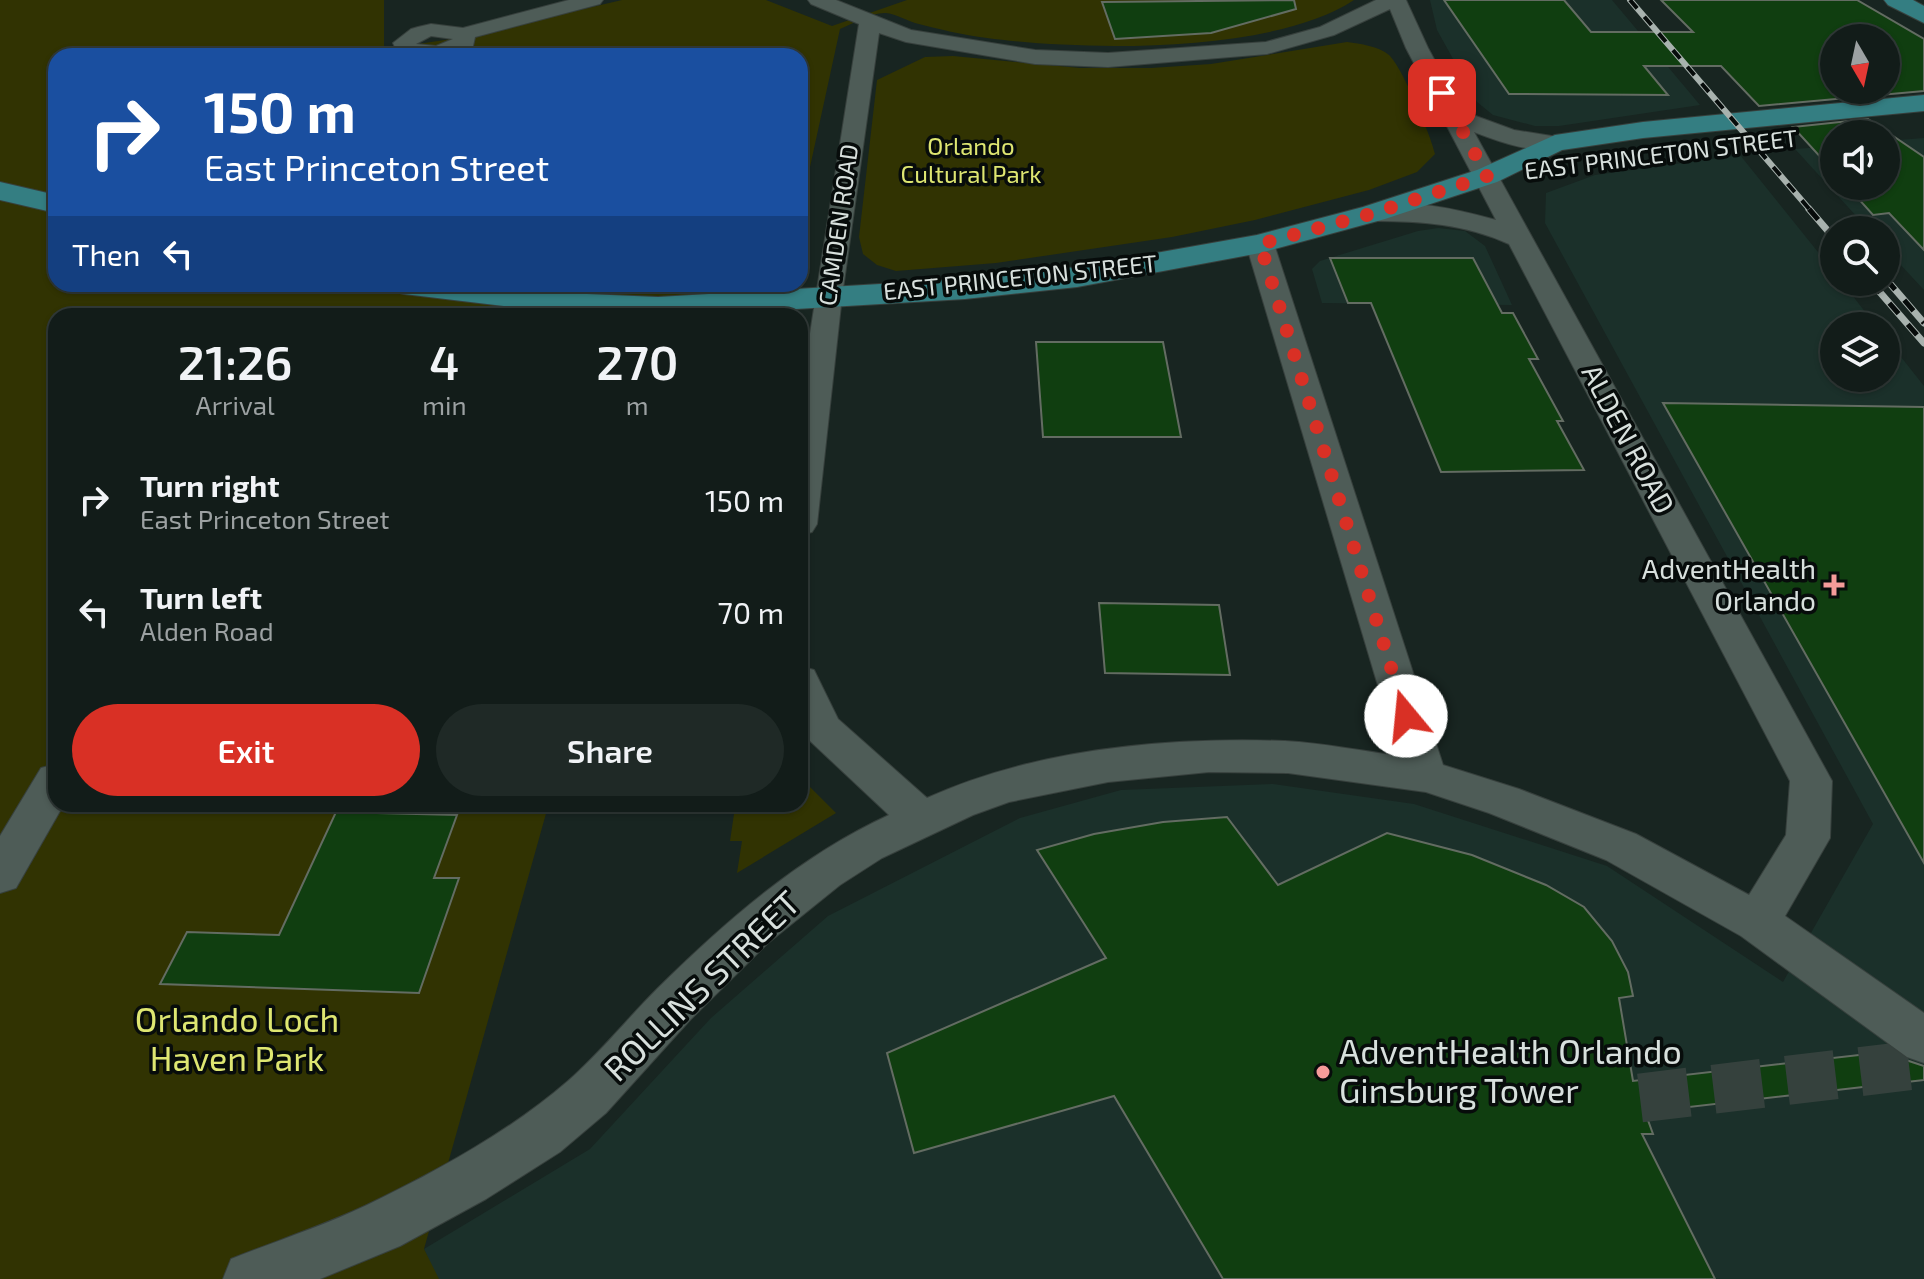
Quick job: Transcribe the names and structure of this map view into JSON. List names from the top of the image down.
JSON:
{
  "streets": {
    "main road": ["EAST PRINCETON STREET"],
    "street": ["CAMDEN ROAD", "ALDEN ROAD", "ROLLINS STREET"]
  },
  "crossings": [
    ["EAST PRINCETON STREET", "CAMDEN ROAD"],
    ["EAST PRINCETON STREET", "ALDEN ROAD"],
    ["ALDEN ROAD", "ROLLINS STREET"]
  ],
  "parks": ["Orlando Cultural Park", "Orlando Loch Haven Park"],
  "places": {
    "health": ["AdventHealth Orlando"],
    "other": ["AdventHealth Orlando Ginsburg Tower"]
  },
  "north": "bottom",
  "page": {
    "turn": ["150 m", "East Princeton Street"],
    "then": "Then",
    "eta": [
      "21:26",
      "Arrival",
      "4",
      "min",
      "270",
      "m"
    ],
    "list": [
      {
        "name": "Turn right",
        "note": "East Princeton Street",
        "value": "150 m"
      },
      {
        "name": "Turn left",
        "note": "Alden Road",
        "value": "70 m"
      }
    ],
    "buttons": ["Exit", "Share"]
  }
}
